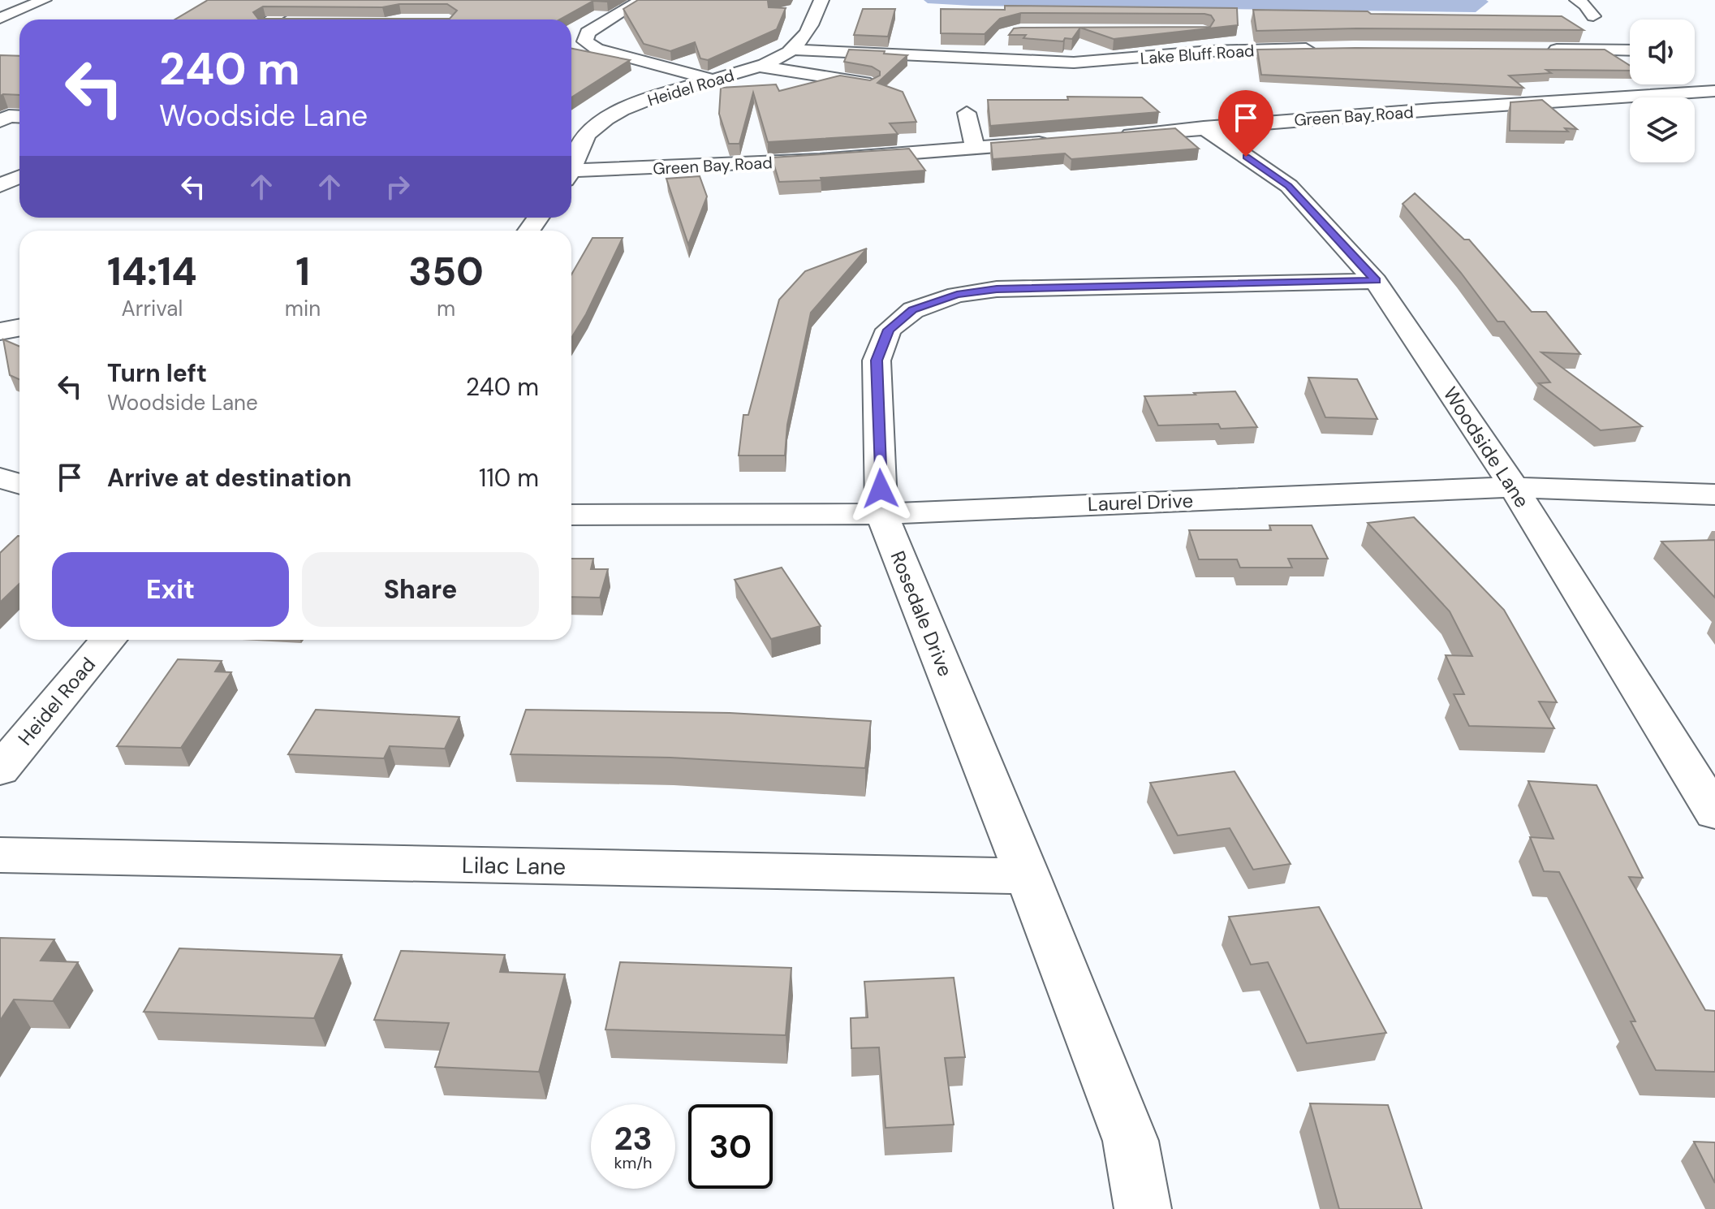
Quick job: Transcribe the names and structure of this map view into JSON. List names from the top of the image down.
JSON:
{
  "streets": {
    "street": [
      "Lake Bluff Road",
      "Heidel Road",
      "Green Bay Road",
      "Woodside Lane",
      "Laurel Drive",
      "Rosedale Drive",
      "Lilac Lane"
    ]
  },
  "crossings": [
    ["Lake Bluff Road", "Heidel Road"],
    ["Green Bay Road", "Woodside Lane"],
    ["Woodside Lane", "Laurel Drive"],
    ["Woodside Lane", "Rosedale Drive"],
    ["Laurel Drive", "Rosedale Drive"],
    ["Rosedale Drive", "Lilac Lane"]
  ],
  "page": {
    "turn": ["240 m", "Woodside Lane"],
    "eta": [
      "14:14",
      "Arrival",
      "1",
      "min",
      "350",
      "m"
    ],
    "list": [
      {
        "name": "Turn left",
        "note": "Woodside Lane",
        "value": "240 m"
      },
      {
        "name": "Arrive at destination",
        "value": "110 m"
      }
    ],
    "buttons": ["Exit", "Share"],
    "speed": "23 km/h",
    "limit": "30"
  }
}
